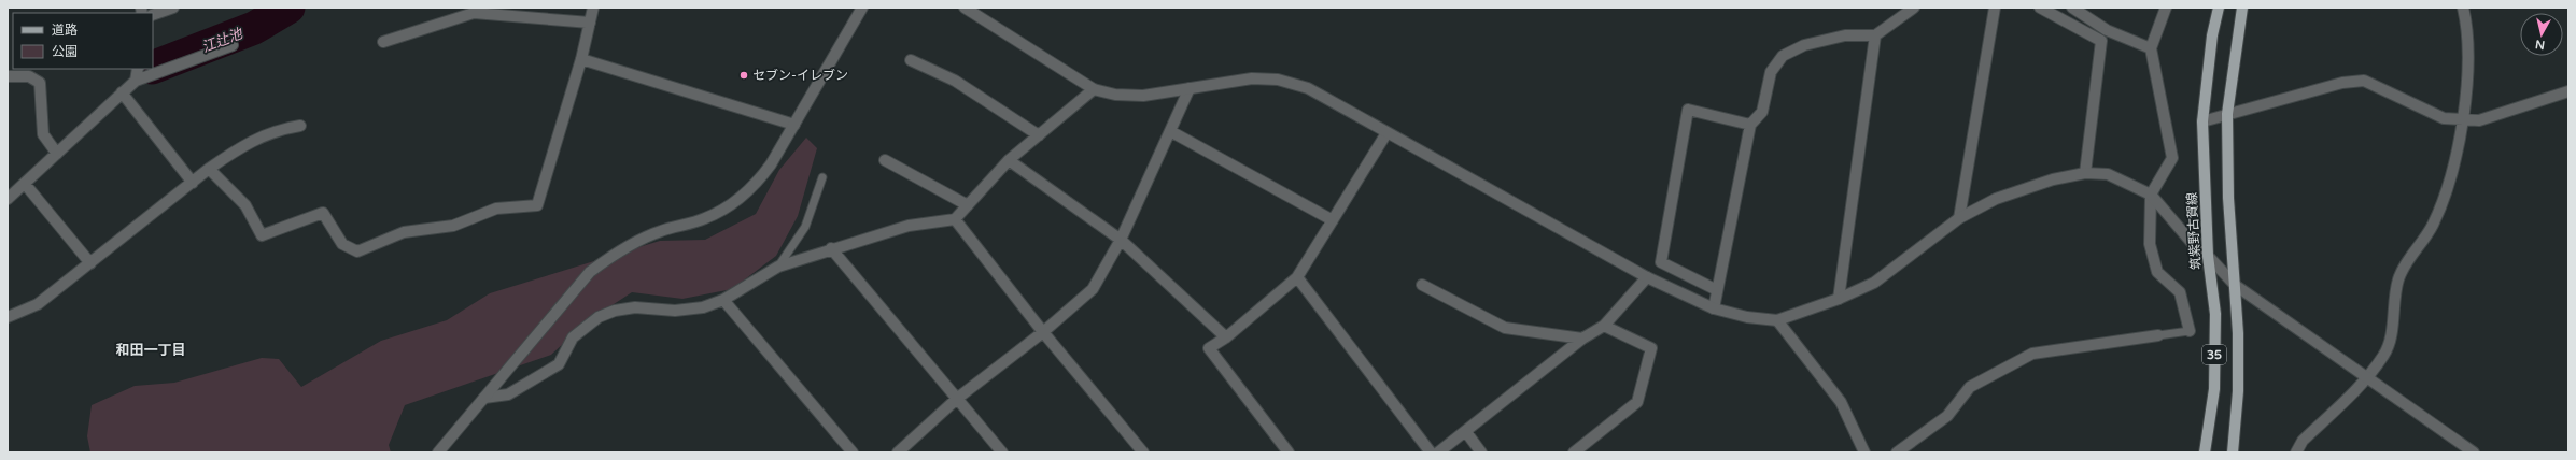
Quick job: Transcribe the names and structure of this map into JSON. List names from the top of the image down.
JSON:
{
  "streets": {
    "main road": ["筑紫野古賀線", "35"]
  },
  "districts": ["和田一丁目"],
  "water": ["江辻池"],
  "places": ["セブン-イレブン"],
  "legend": ["道路", "公園"],
  "north": "bottom"
}
